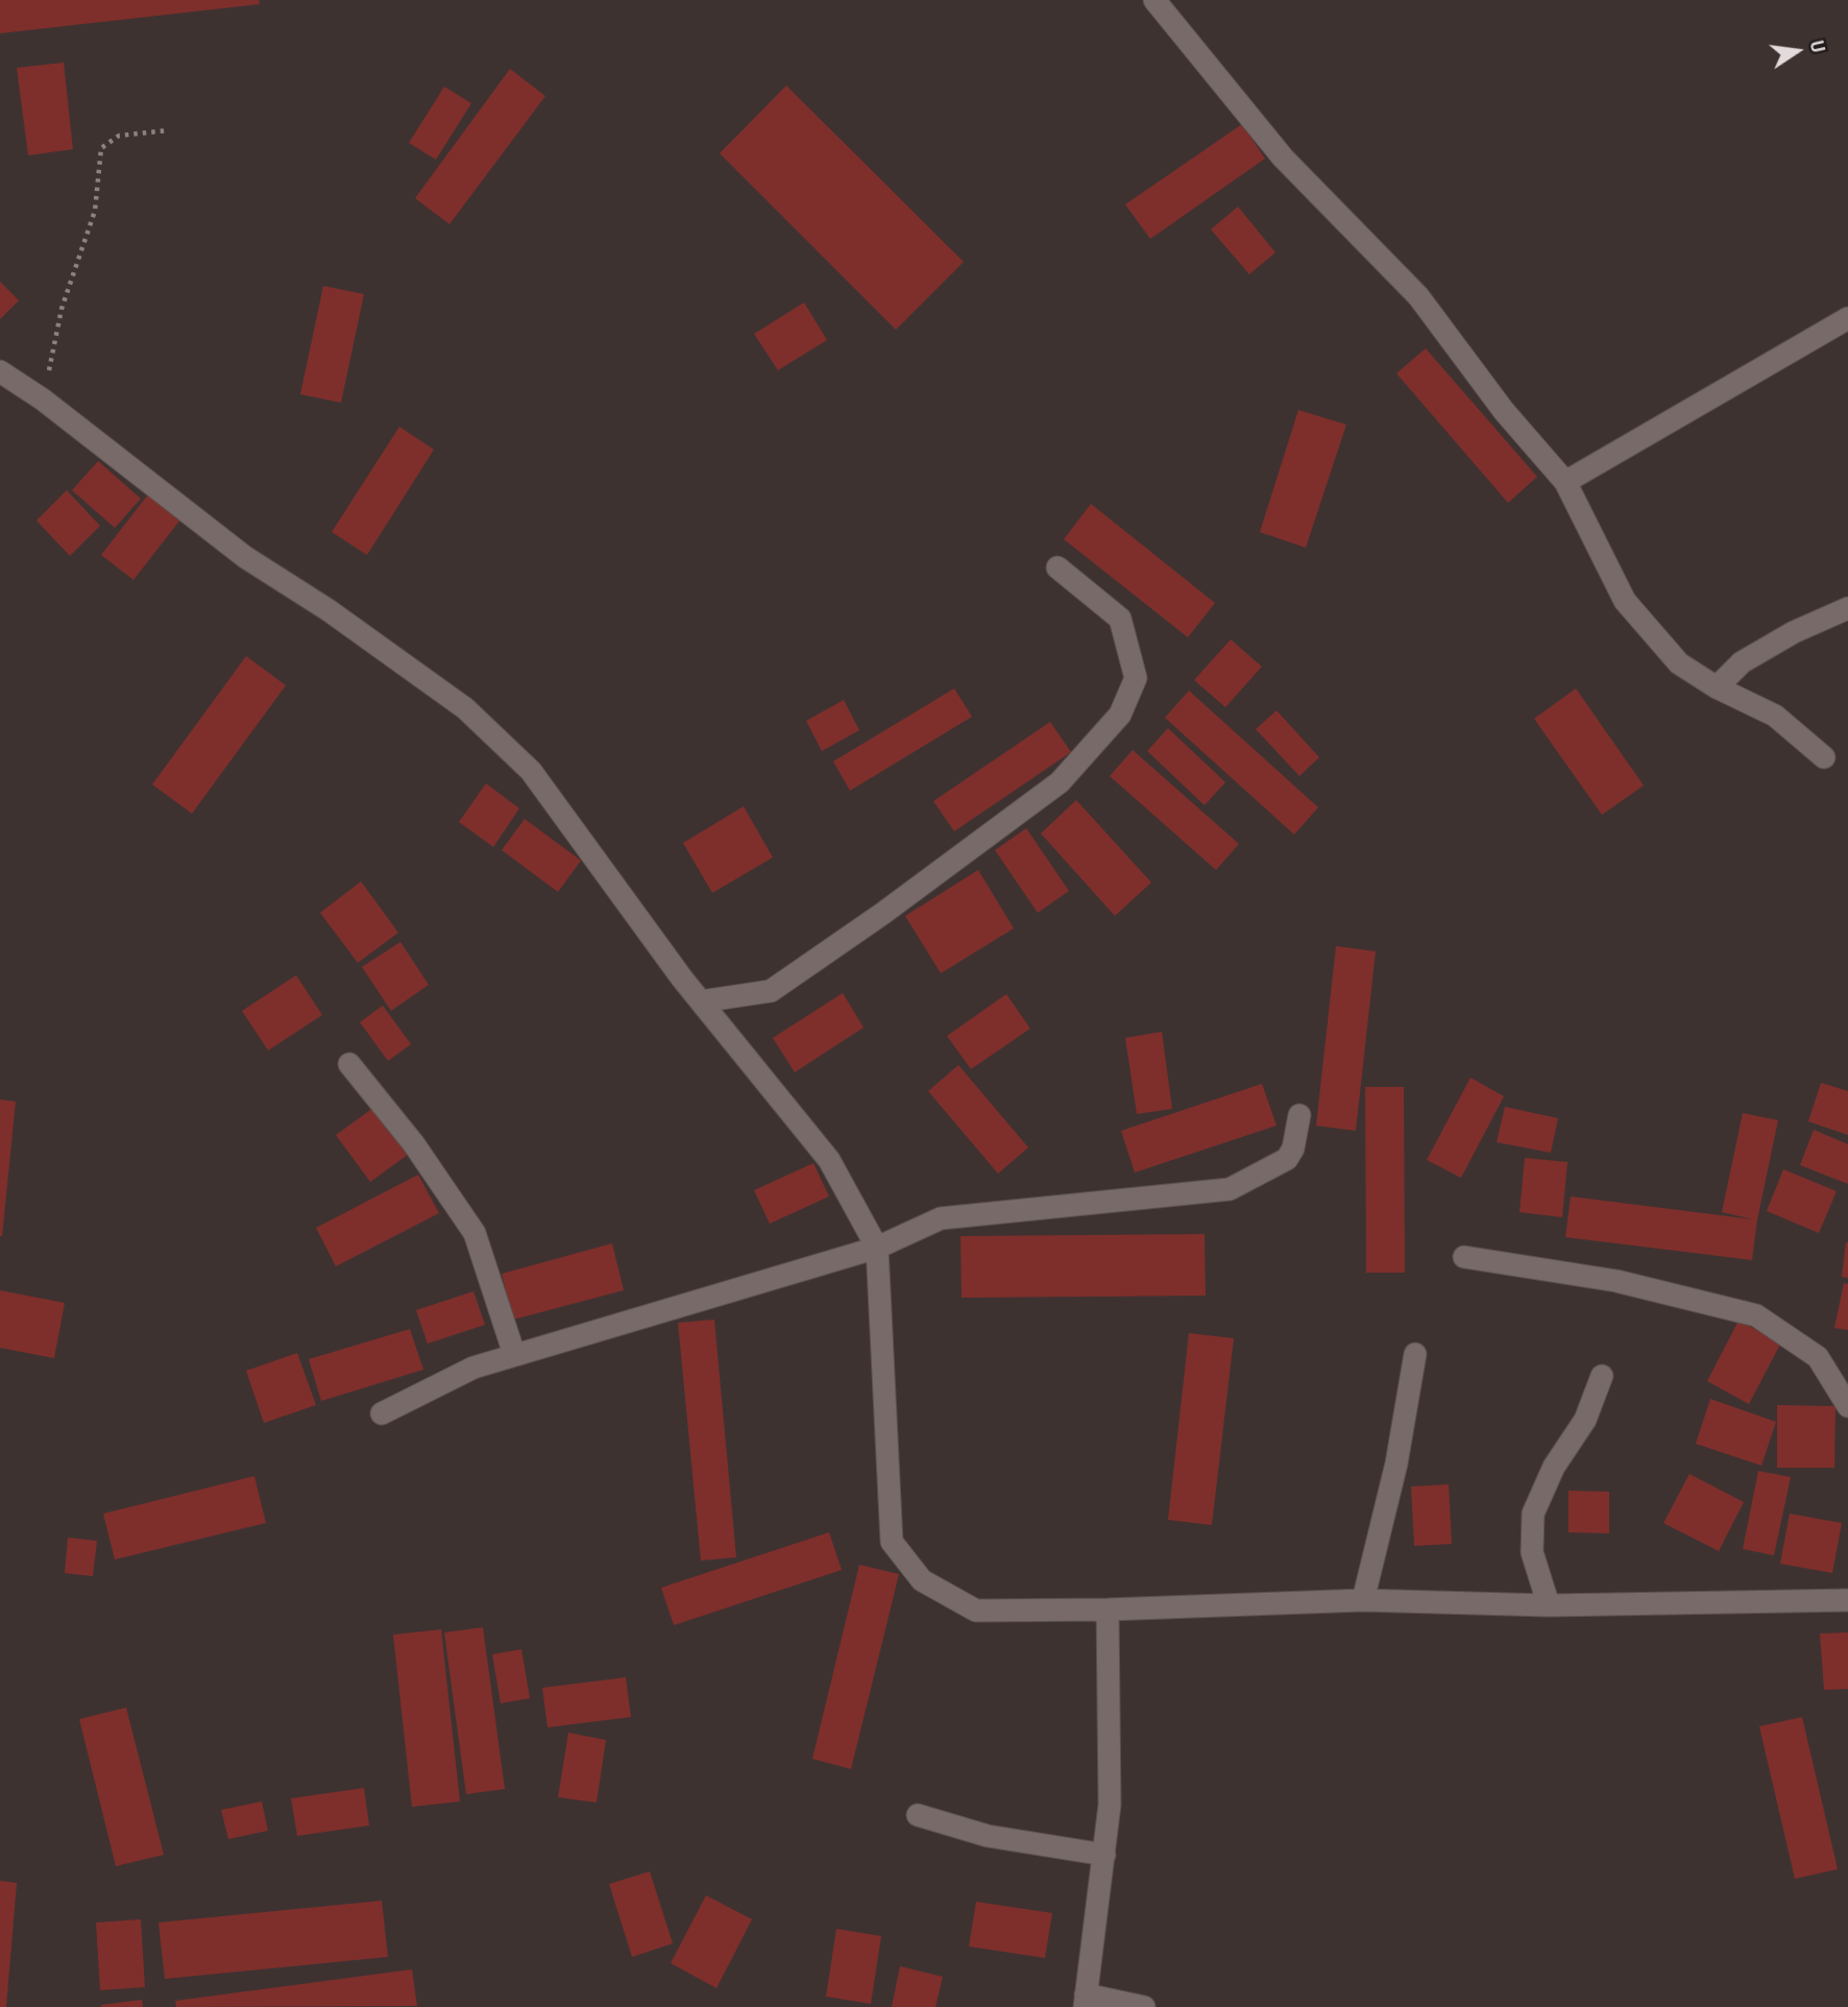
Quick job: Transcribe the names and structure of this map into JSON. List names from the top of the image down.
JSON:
{
  "north": "right"
}
